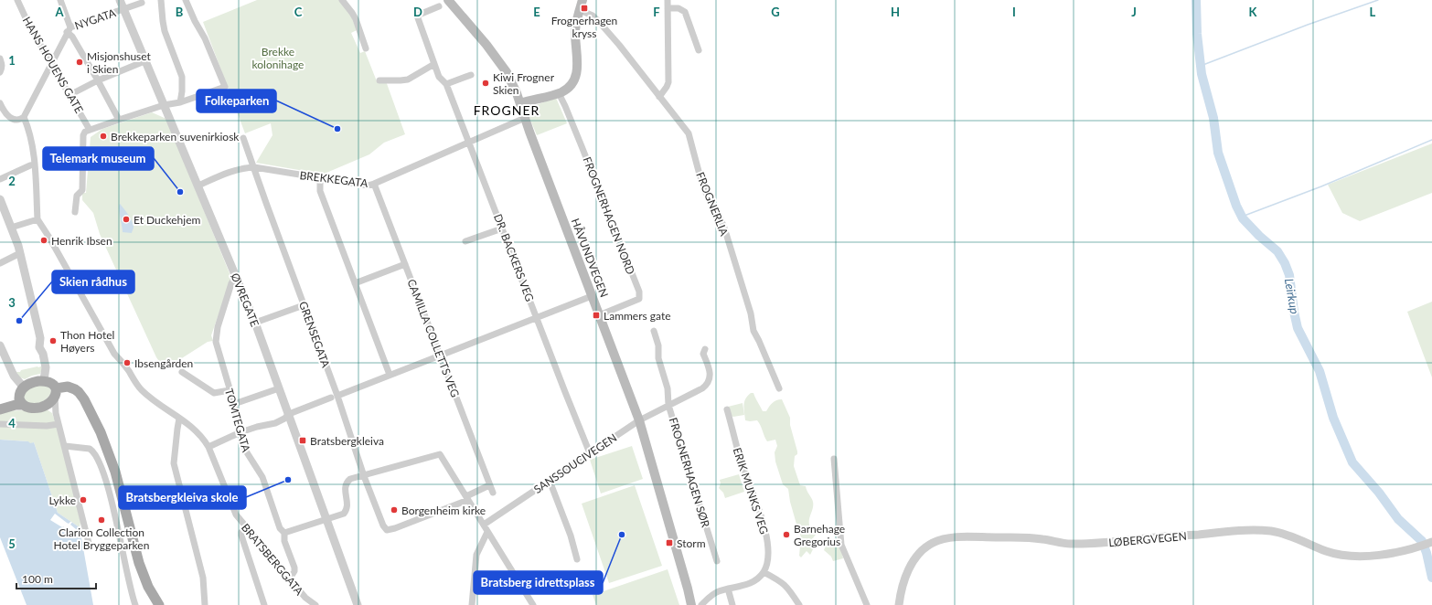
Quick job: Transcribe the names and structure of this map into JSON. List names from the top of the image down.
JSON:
{
  "streets": {
    "main road": ["HÅVUNDVEGEN"],
    "street": [
      "NYGATA",
      "HANS HOUENS GATE",
      "BREKKEGATA",
      "FROGNERLIA",
      "FROGNERHAGEN NORD",
      "DR. BACKERS VEG",
      "ØVREGATE",
      "GRENSEGATA",
      "CAMILLA COLLETTS VEG",
      "TOMTEGATA",
      "SANSSOUCIVEGEN",
      "FROGNERHAGEN SØR",
      "ERIK MUNKS VEG",
      "LØBERGVEGEN",
      "BRATSBERGGATA"
    ]
  },
  "crossings": [
    ["NYGATA", "ØVREGATE"],
    ["BREKKEGATA", "DR. BACKERS VEG"],
    ["BREKKEGATA", "HÅVUNDVEGEN"],
    ["BREKKEGATA", "ØVREGATE"],
    ["BREKKEGATA", "GRENSEGATA"],
    ["BREKKEGATA", "CAMILLA COLLETTS VEG"],
    ["FROGNERHAGEN NORD", "HÅVUNDVEGEN"],
    ["DR. BACKERS VEG", "SANSSOUCIVEGEN"],
    ["HÅVUNDVEGEN", "SANSSOUCIVEGEN"],
    ["ØVREGATE", "TOMTEGATA"],
    ["TOMTEGATA", "BRATSBERGGATA"],
    ["SANSSOUCIVEGEN", "FROGNERHAGEN SØR"]
  ],
  "districts": ["FROGNER"],
  "water": ["Leirkup"],
  "parks": ["Brekke kolonihage"],
  "places": {
    "transit": [
      "Frognerhagen kryss",
      "Lammers gate",
      "Bratsbergkleiva",
      "Storm"
    ],
    "other": [
      "Misjonshuset i Skien",
      "Kiwi Frogner Skien",
      "Folkeparken",
      "Brekkeparken suvenirkiosk",
      "Telemark museum",
      "Et Duckehjem",
      "Henrik Ibsen",
      "Skien rådhus",
      "Thon Hotel Høyers",
      "Ibsengården",
      "Bratsbergkleiva skole",
      "Lykke",
      "Borgenheim kirke",
      "Clarion Collection Hotel Bryggeparken",
      "Bratsberg idrettsplass",
      "Barnehage Gregorius"
    ]
  },
  "scale_bar": "100 m",
  "grid": {
    "columns": [
      "A",
      "B",
      "C",
      "D",
      "E",
      "F",
      "G",
      "H",
      "I",
      "J",
      "K",
      "L"
    ],
    "rows": [
      "1",
      "2",
      "3",
      "4",
      "5"
    ]
  }
}
